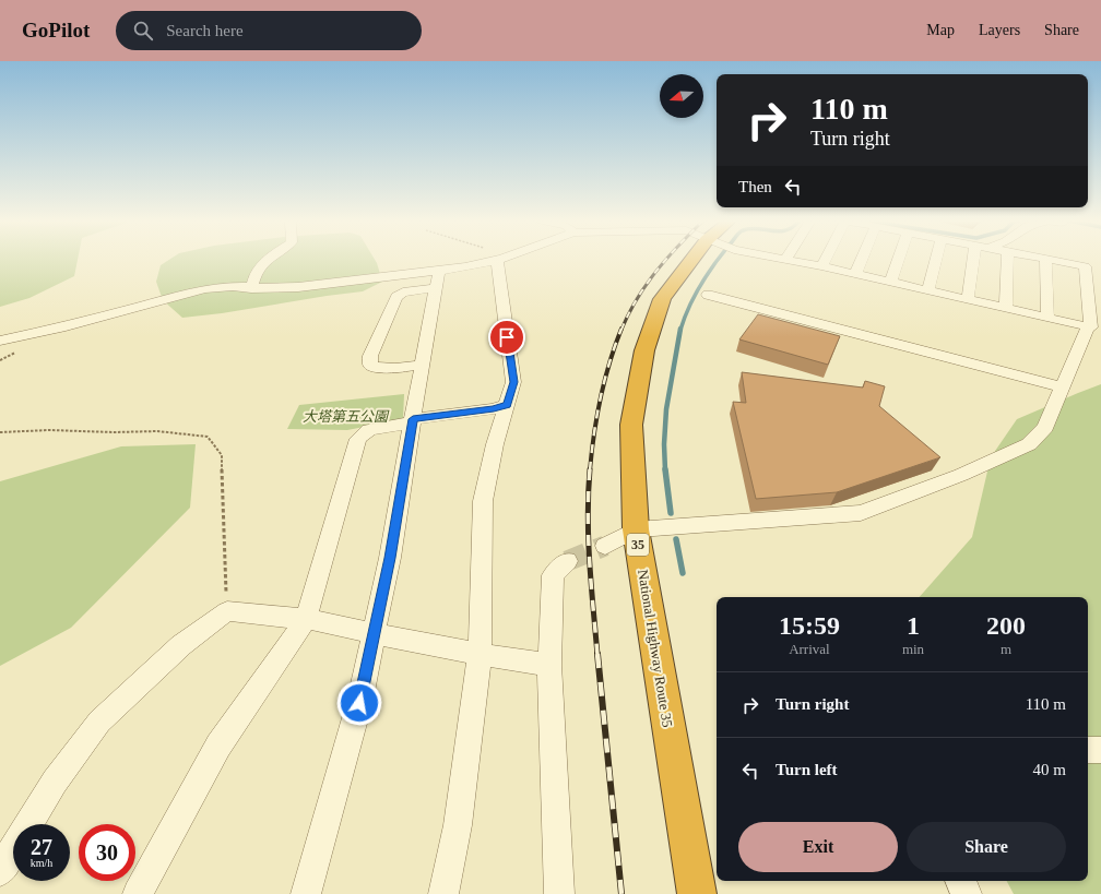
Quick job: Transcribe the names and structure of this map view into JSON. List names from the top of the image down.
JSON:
{
  "streets": {
    "highway": ["35", "National Highway Route 35"]
  },
  "parks": ["大塔第五公園"],
  "north": "left",
  "page": {
    "header": "GoPilot",
    "search": "Search here",
    "nav": ["Map", "Layers", "Share"],
    "turn": ["110 m", "Turn right"],
    "then": "Then",
    "eta": [
      "15:59",
      "Arrival",
      "1",
      "min",
      "200",
      "m"
    ],
    "list": [
      {
        "name": "Turn right",
        "value": "110 m"
      },
      {
        "name": "Turn left",
        "value": "40 m"
      }
    ],
    "buttons": ["Exit", "Share"],
    "speed": "27 km/h",
    "limit": "30"
  }
}
